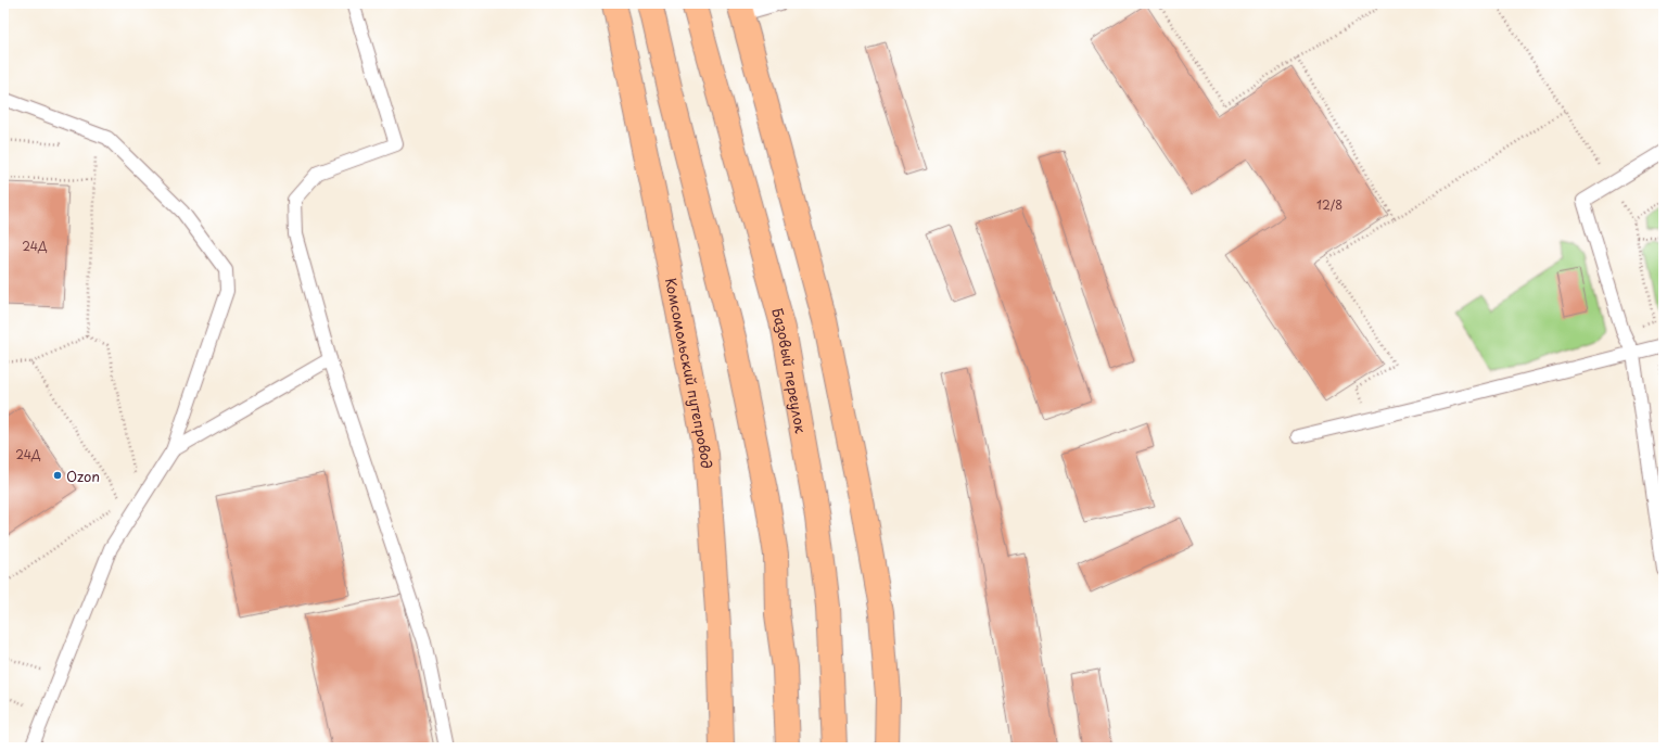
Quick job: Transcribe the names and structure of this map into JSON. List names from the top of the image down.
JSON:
{
  "streets": {
    "main road": ["Базовый переулок", "Комсомольский путепровод"]
  },
  "places": ["Ozon"],
  "house_numbers": ["12/8", "24Д", "24Д"]
}
